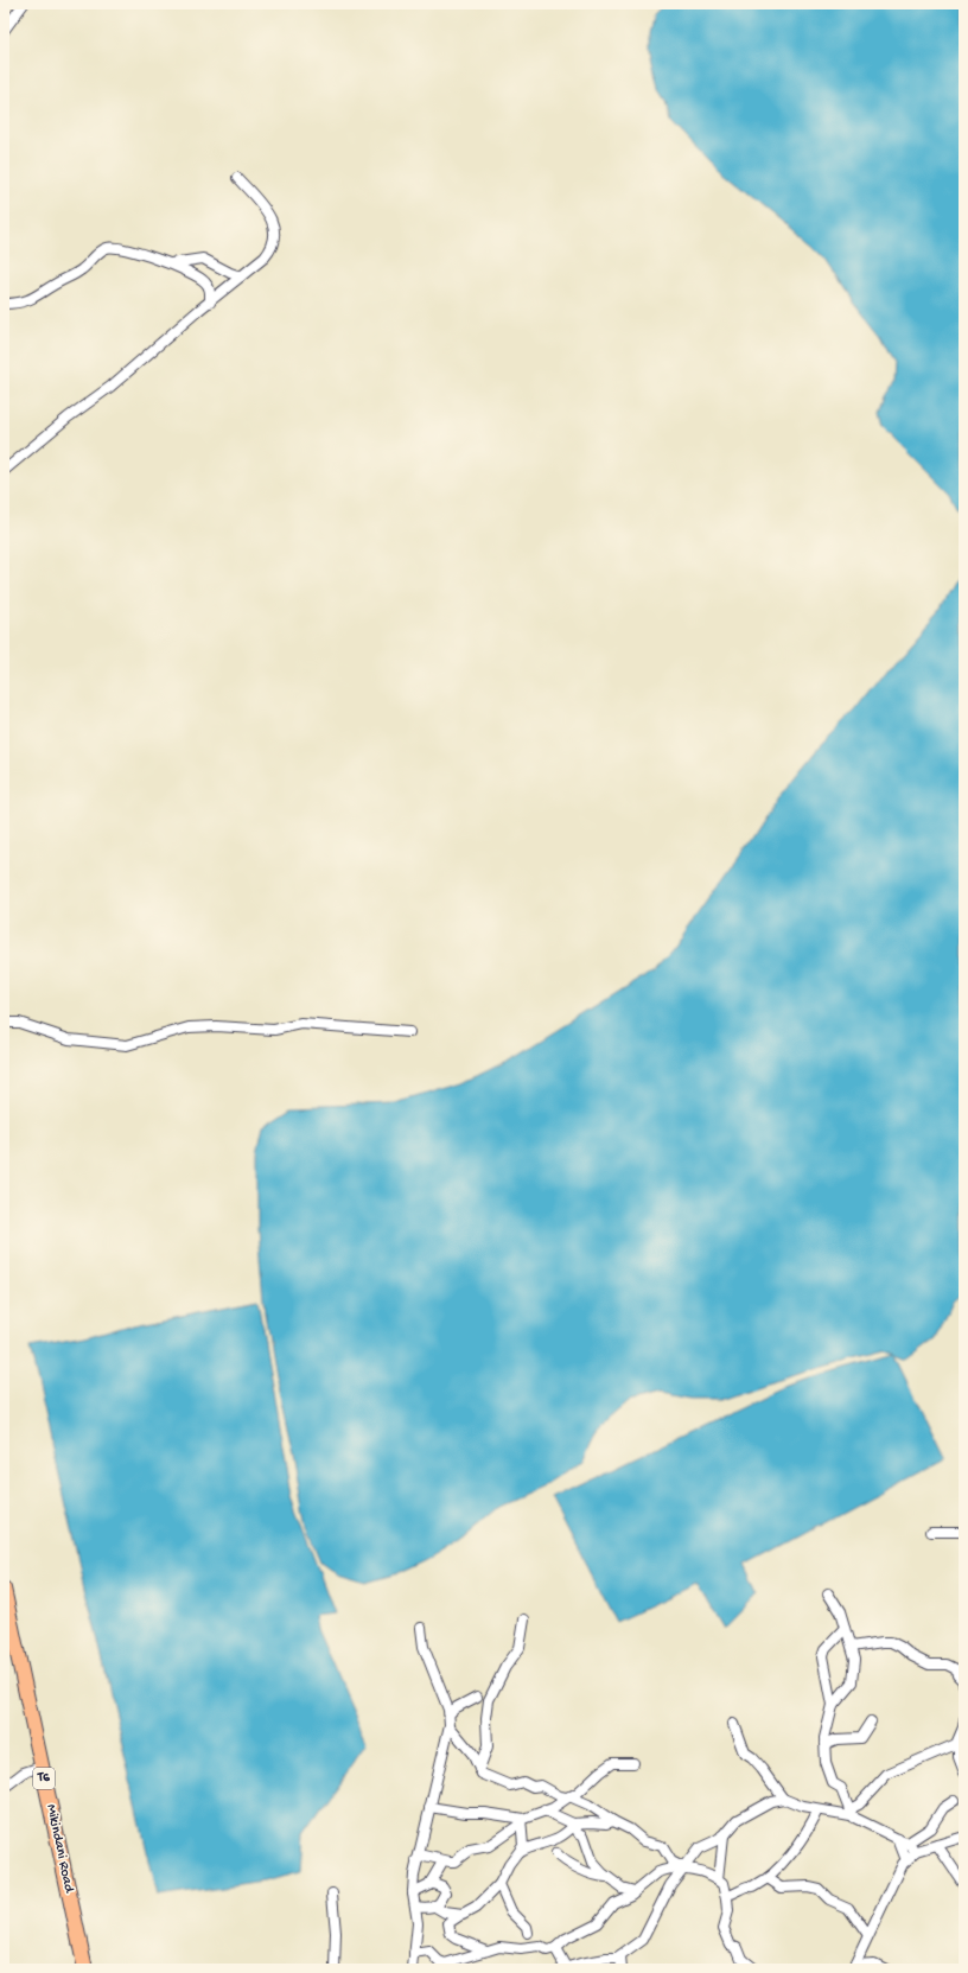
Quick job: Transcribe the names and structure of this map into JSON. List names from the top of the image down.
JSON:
{
  "streets": {
    "highway": ["T6", "Mikindani Road"]
  }
}
